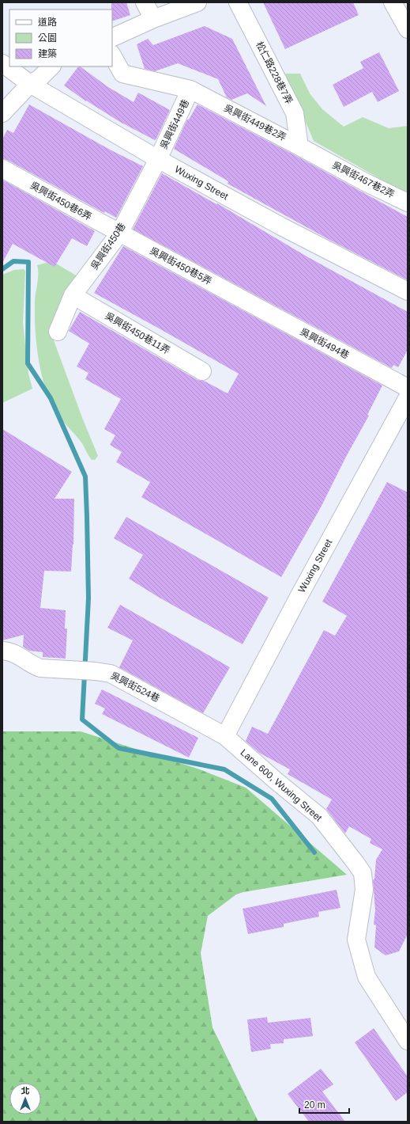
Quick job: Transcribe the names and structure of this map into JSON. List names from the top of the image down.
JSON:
{
  "streets": {
    "street": [
      "松仁路228巷7弄",
      "吳興街449巷2弄",
      "吳興街449巷",
      "吳興街467巷2弄",
      "Wuxing Street",
      "吳興街450巷6弄",
      "吳興街450巷",
      "吳興街450巷5弄",
      "吳興街450巷11弄",
      "吳興街494巷",
      "吳興街524巷",
      "Lane 600, Wuxing Street"
    ]
  },
  "crossings": [
    ["松仁路228巷7弄", "吳興街449巷2弄"],
    ["吳興街449巷2弄", "吳興街449巷"],
    ["吳興街449巷2弄", "吳興街467巷2弄"],
    ["吳興街449巷", "Wuxing Street"],
    ["吳興街449巷", "吳興街450巷"],
    ["Wuxing Street", "吳興街450巷"],
    ["Wuxing Street", "吳興街524巷"],
    ["Wuxing Street", "Lane 600, Wuxing Street"],
    ["吳興街450巷6弄", "吳興街450巷"],
    ["吳興街450巷6弄", "吳興街450巷5弄"],
    ["吳興街450巷", "吳興街450巷5弄"],
    ["吳興街450巷", "吳興街450巷11弄"],
    ["吳興街450巷5弄", "吳興街494巷"],
    ["吳興街524巷", "Lane 600, Wuxing Street"]
  ],
  "legend": ["道路", "公園", "建築"],
  "scale_bar": "20 m",
  "north": "top"
}
